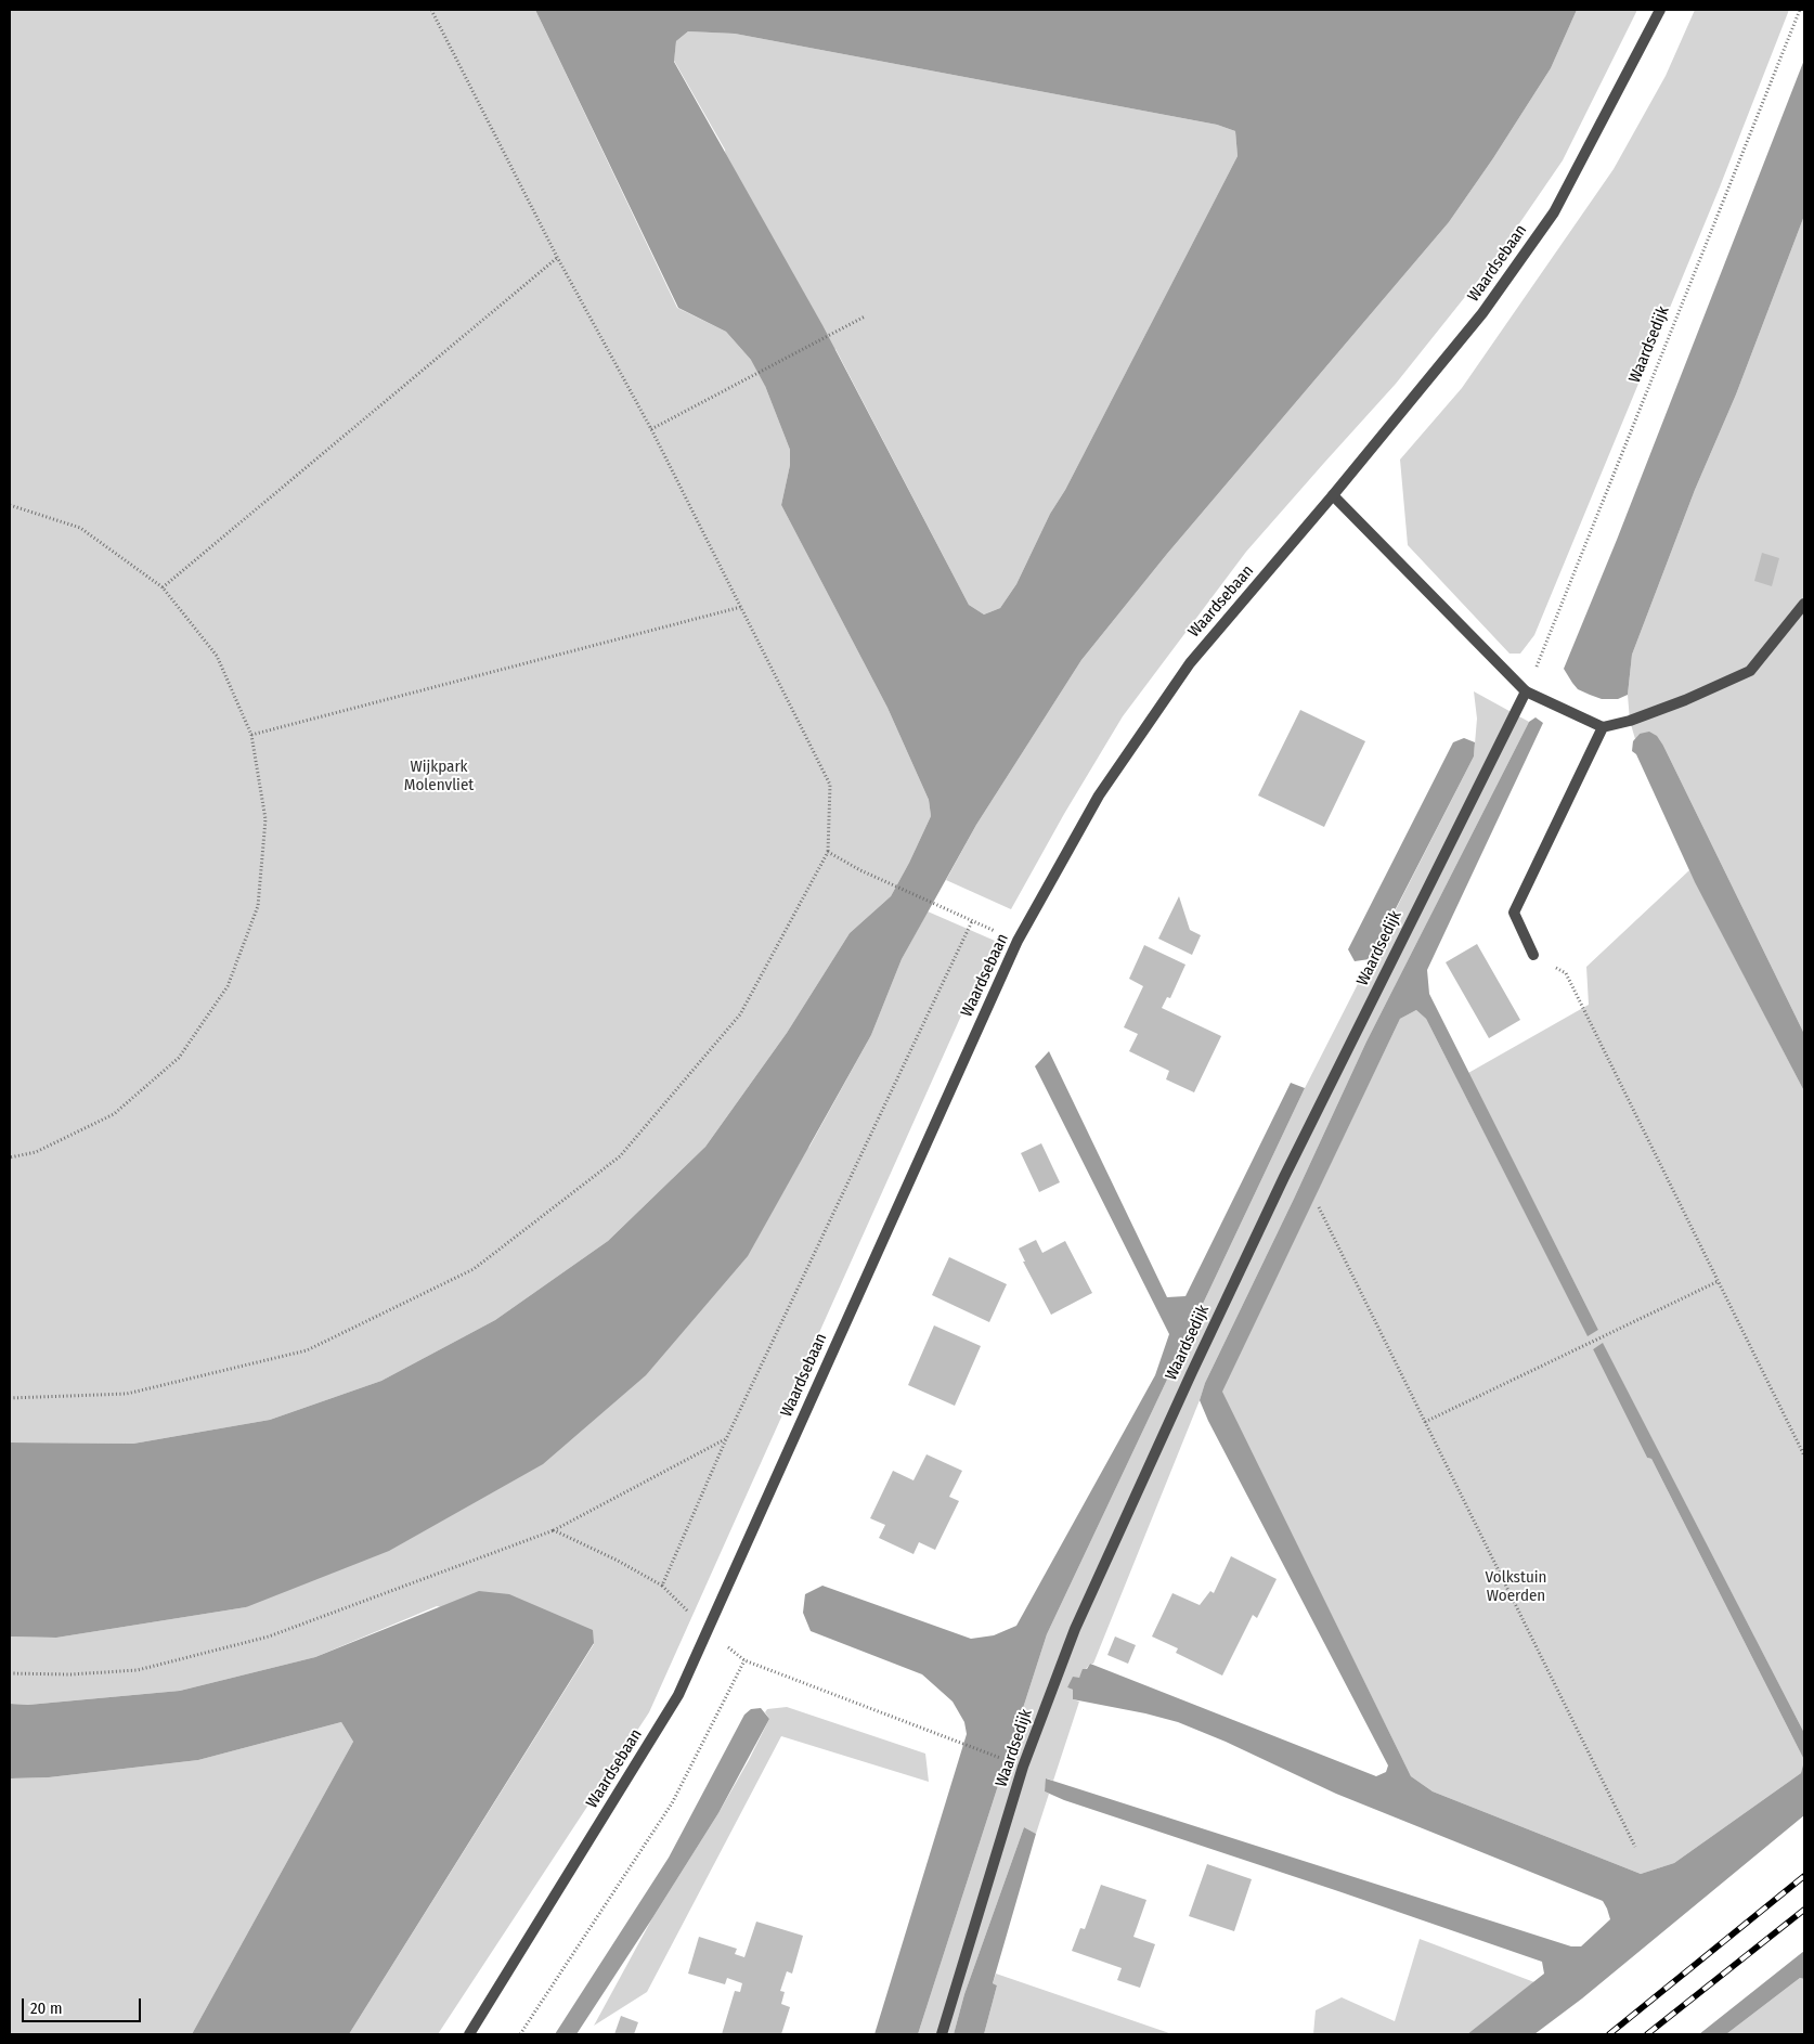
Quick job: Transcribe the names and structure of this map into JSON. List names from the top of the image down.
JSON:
{
  "streets": {
    "street": ["Waardsebaan", "Waardsedijk"]
  },
  "parks": ["Wijkpark Molenvliet", "Volkstuin Woerden"],
  "scale_bar": "20 m"
}
